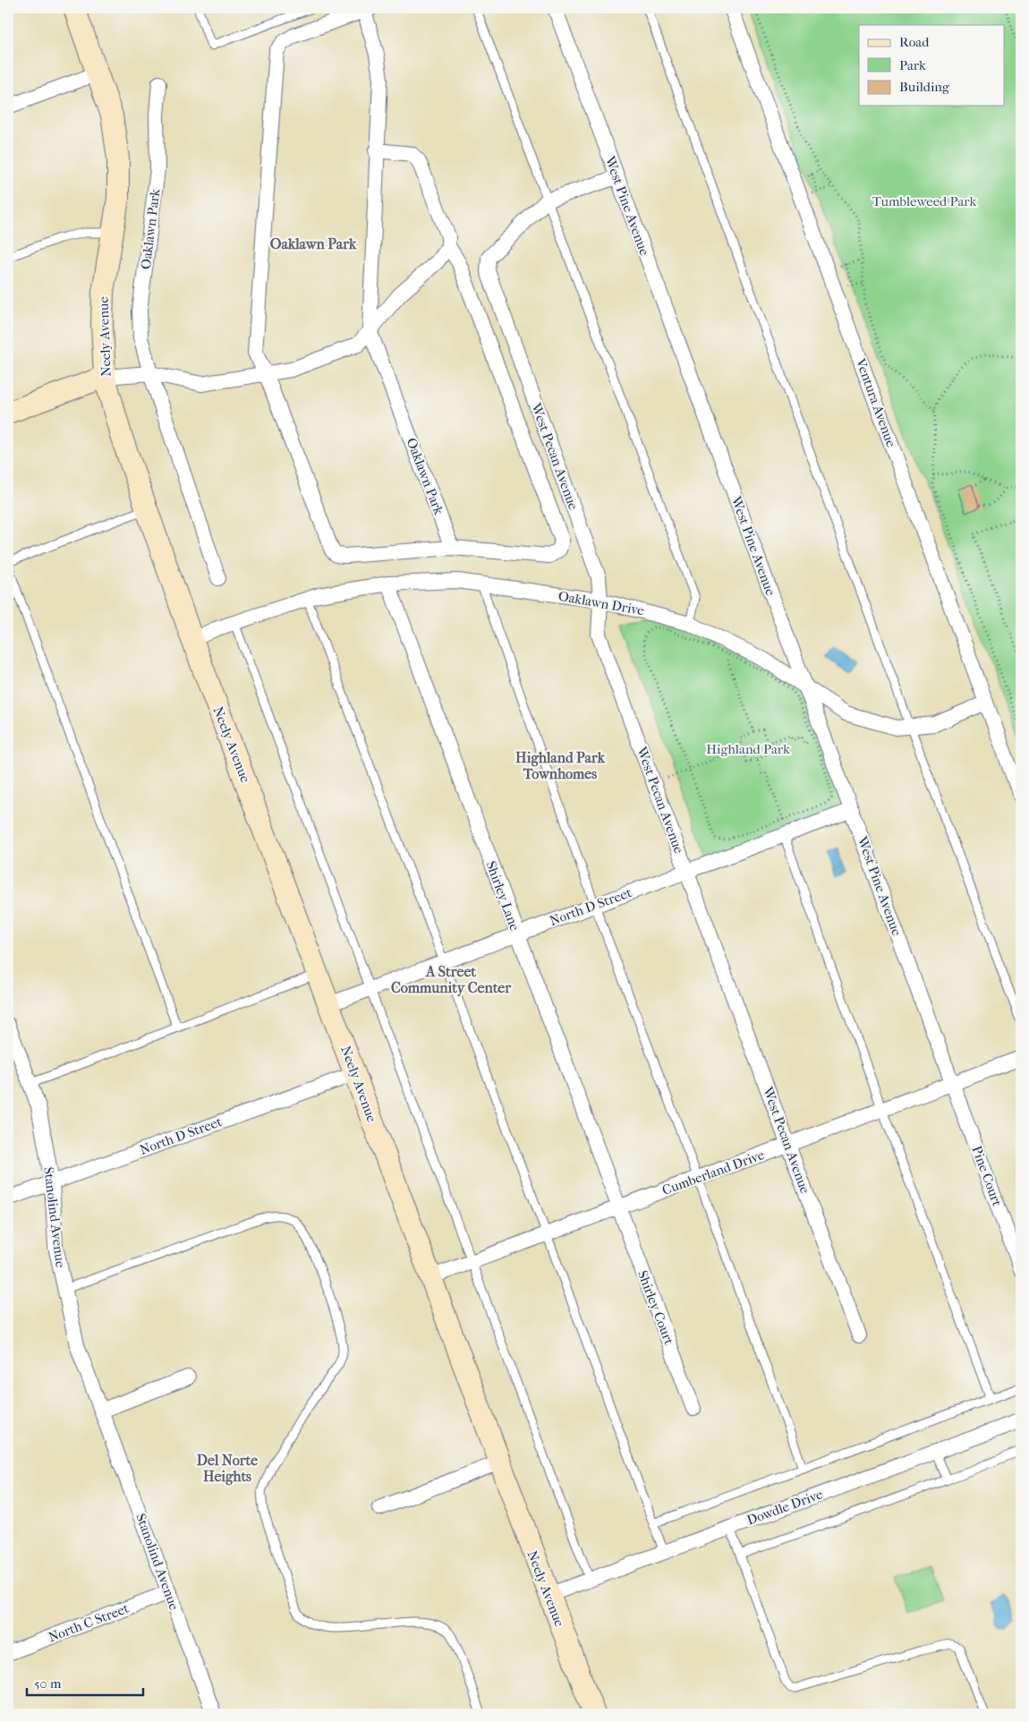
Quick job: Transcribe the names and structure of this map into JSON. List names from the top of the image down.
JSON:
{
  "streets": {
    "street": [
      "West Pine Avenue",
      "Oaklawn Park",
      "Neely Avenue",
      "Ventura Avenue",
      "West Pecan Avenue",
      "Oaklawn Drive",
      "Shirley Lane",
      "North D Street",
      "Cumberland Drive",
      "Pine Court",
      "Stanolind Avenue",
      "Shirley Court",
      "Dowdle Drive",
      "North C Street"
    ]
  },
  "crossings": [
    ["West Pine Avenue", "Oaklawn Drive"],
    ["West Pine Avenue", "North D Street"],
    ["West Pine Avenue", "Cumberland Drive"],
    ["West Pine Avenue", "Pine Court"],
    ["Neely Avenue", "Oaklawn Drive"],
    ["Neely Avenue", "North D Street"],
    ["Neely Avenue", "Cumberland Drive"],
    ["Neely Avenue", "Dowdle Drive"],
    ["Ventura Avenue", "Oaklawn Drive"],
    ["West Pecan Avenue", "Oaklawn Drive"],
    ["West Pecan Avenue", "North D Street"],
    ["West Pecan Avenue", "Cumberland Drive"],
    ["Oaklawn Drive", "Shirley Lane"],
    ["Shirley Lane", "North D Street"],
    ["Shirley Lane", "Cumberland Drive"],
    ["Shirley Lane", "Shirley Court"],
    ["North D Street", "Stanolind Avenue"],
    ["Cumberland Drive", "Pine Court"],
    ["Cumberland Drive", "Shirley Court"],
    ["Stanolind Avenue", "North C Street"]
  ],
  "districts": [
    "Oaklawn Park",
    "Highland Park Townhomes",
    "A Street Community Center",
    "Del Norte Heights"
  ],
  "parks": ["Tumbleweed Park", "Highland Park"],
  "legend": ["Road", "Park", "Building"],
  "scale_bar": "50 m"
}
